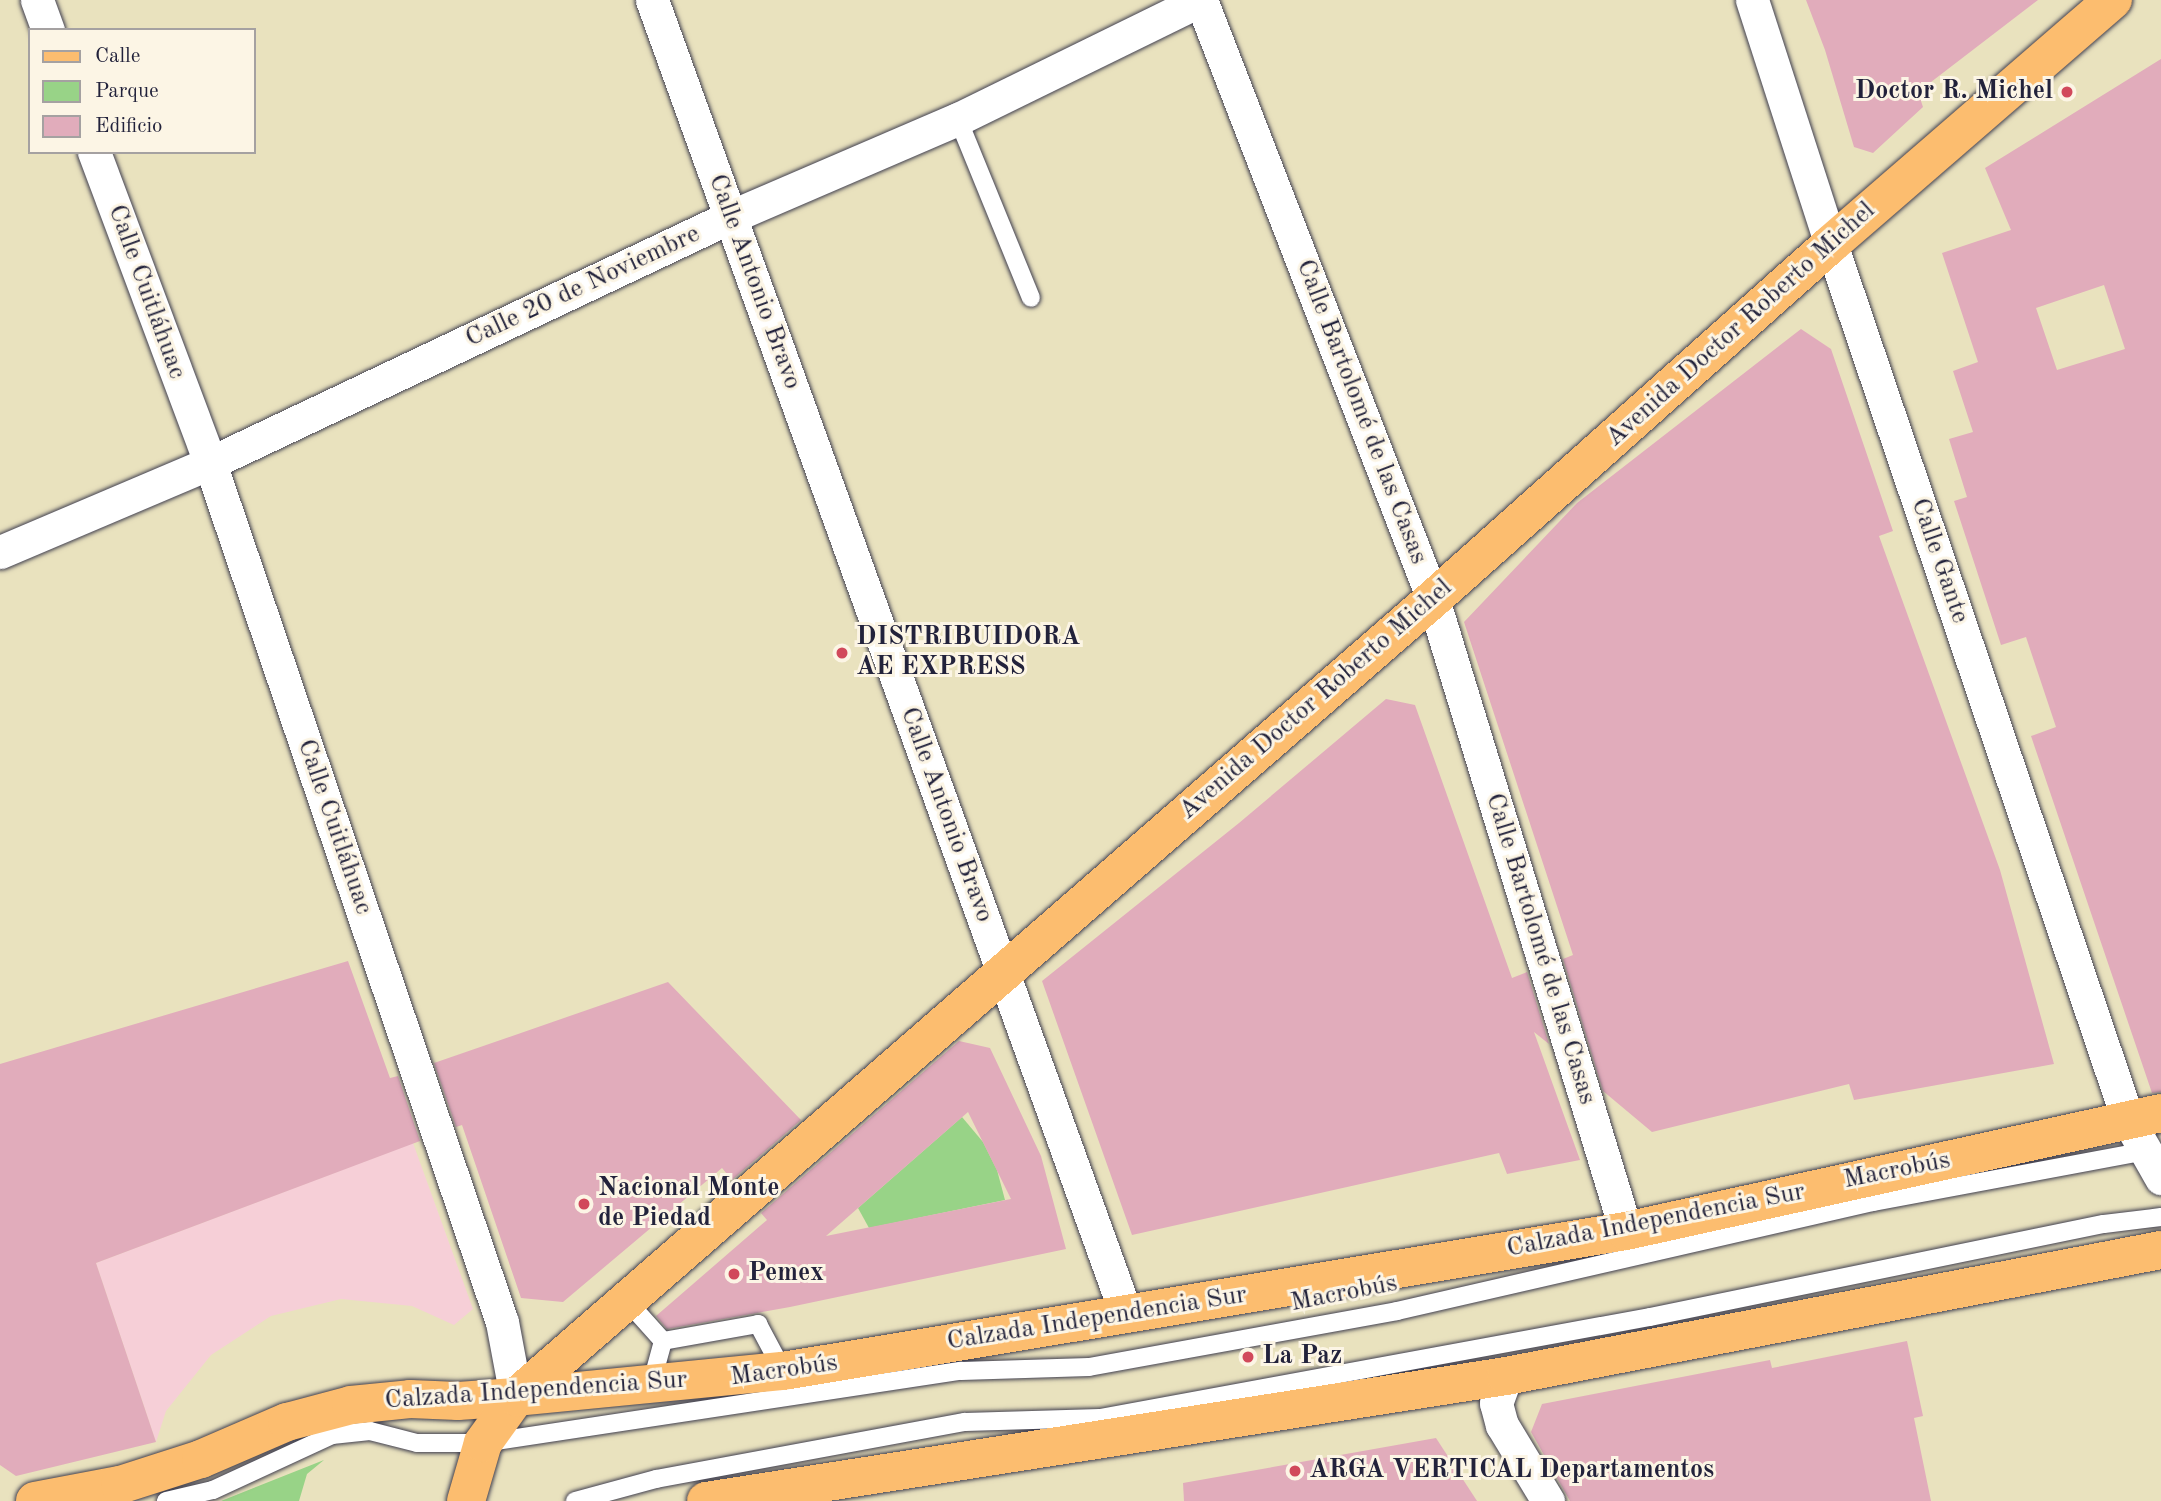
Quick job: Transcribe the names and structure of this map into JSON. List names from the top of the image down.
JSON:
{
  "streets": {
    "main road": ["Avenida Doctor Roberto Michel", "Calzada Independencia Sur"],
    "street": [
      "Calle Antonio Bravo",
      "Calle 20 de Noviembre",
      "Calle Cuitláhuac",
      "Calle Bartolomé de las Casas",
      "Calle Gante"
    ],
    "lane": ["Macrobús"]
  },
  "crossings": [
    ["Calle Antonio Bravo", "Calle 20 de Noviembre"],
    ["Calle Antonio Bravo", "Avenida Doctor Roberto Michel"],
    ["Calle Antonio Bravo", "Calzada Independencia Sur"],
    ["Calle 20 de Noviembre", "Calle Cuitláhuac"],
    ["Calle 20 de Noviembre", "Calle Bartolomé de las Casas"],
    ["Calle Cuitláhuac", "Avenida Doctor Roberto Michel"],
    ["Calle Cuitláhuac", "Calzada Independencia Sur"],
    ["Avenida Doctor Roberto Michel", "Calle Bartolomé de las Casas"],
    ["Avenida Doctor Roberto Michel", "Calle Gante"],
    ["Avenida Doctor Roberto Michel", "Calzada Independencia Sur"],
    ["Calle Bartolomé de las Casas", "Calzada Independencia Sur"],
    ["Calle Gante", "Macrobús"],
    ["Calle Gante", "Calzada Independencia Sur"],
    ["Macrobús", "Calzada Independencia Sur"]
  ],
  "places": [
    "Doctor R. Michel",
    "DISTRIBUIDORA AE EXPRESS",
    "Nacional Monte de Piedad",
    "Pemex",
    "La Paz",
    "ARGA VERTICAL Departamentos"
  ],
  "legend": ["Calle", "Parque", "Edificio"]
}
